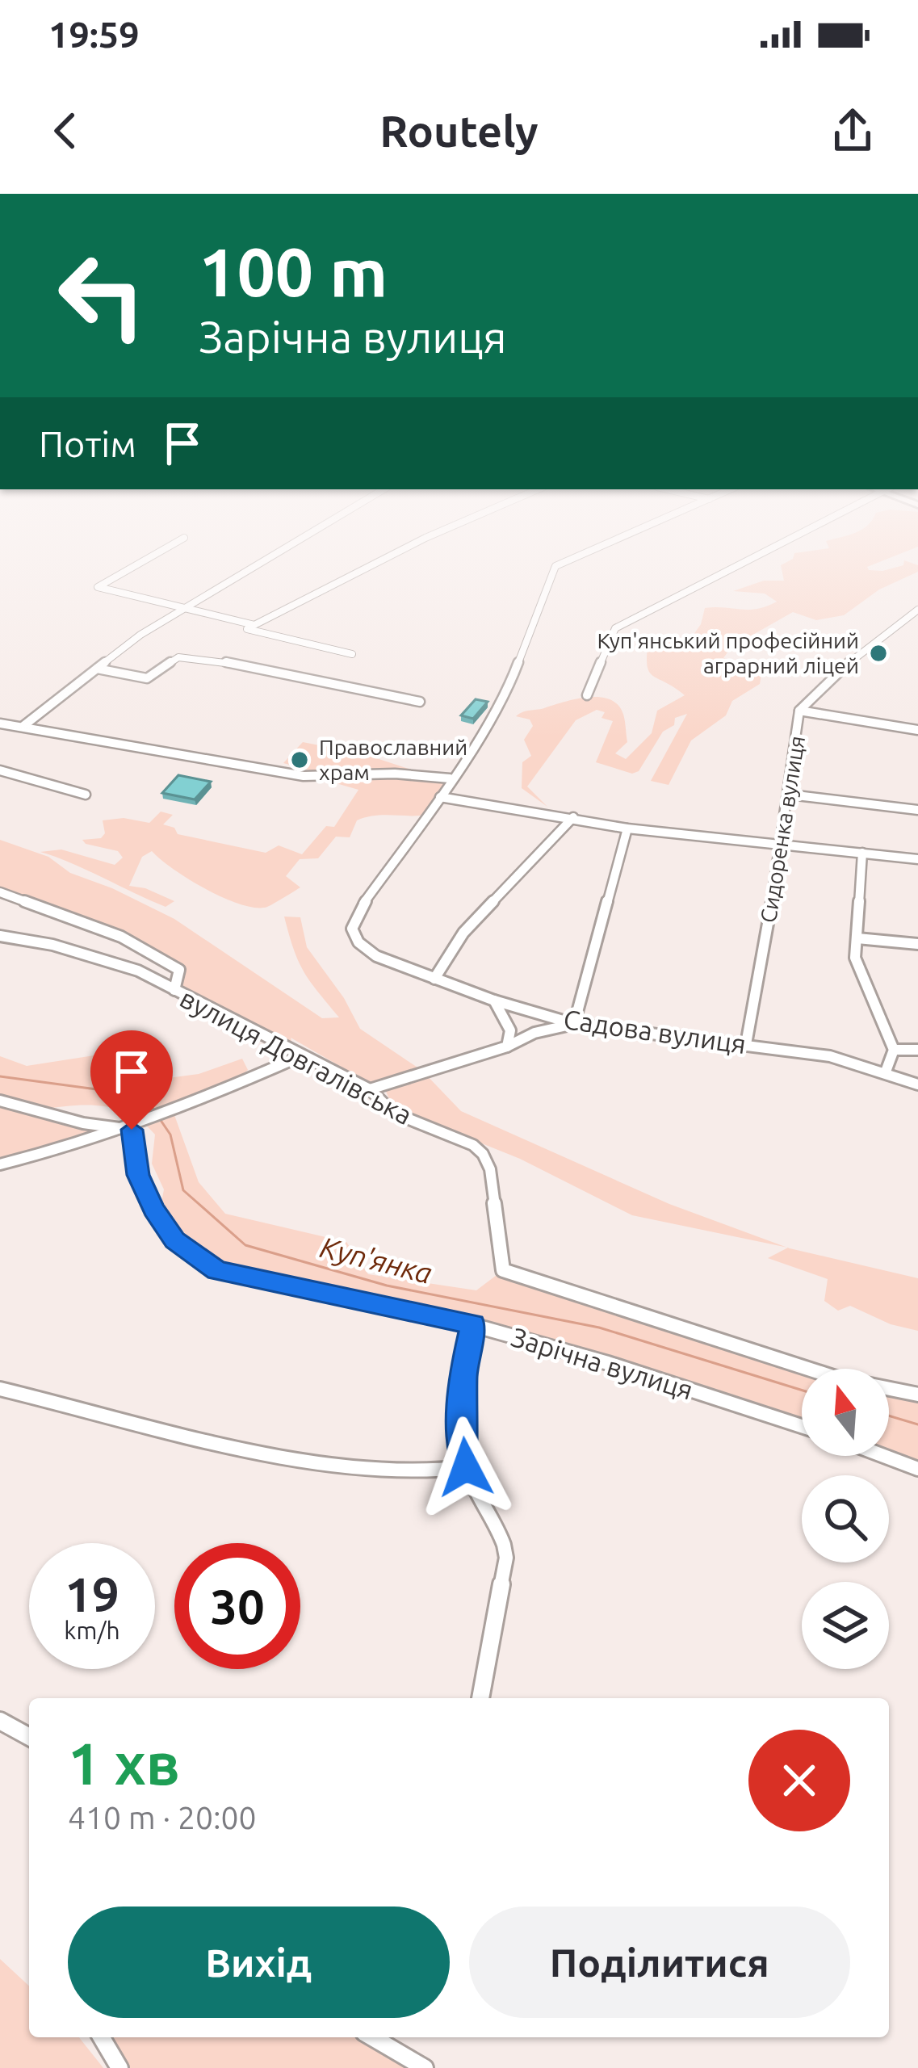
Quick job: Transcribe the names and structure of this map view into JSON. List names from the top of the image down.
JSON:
{
  "streets": {
    "street": [
      "Сидоренка вулиця",
      "Садова вулиця",
      "вулиця Довгалівська",
      "Зарічна вулиця"
    ]
  },
  "crossings": [
    ["Сидоренка вулиця", "Садова вулиця"]
  ],
  "water": ["Куп'янка"],
  "places": ["Куп'янський професійний аграрний ліцей", "Православний храм"],
  "north": "top",
  "page": {
    "status": "19:59",
    "header": "Routely",
    "turn": ["100 m", "Зарічна вулиця"],
    "then": "Потім",
    "speed": "19 km/h",
    "limit": "30",
    "heading": ["1 хв", "410 m · 20:00"],
    "buttons": ["Вихід", "Поділитися"]
  }
}
